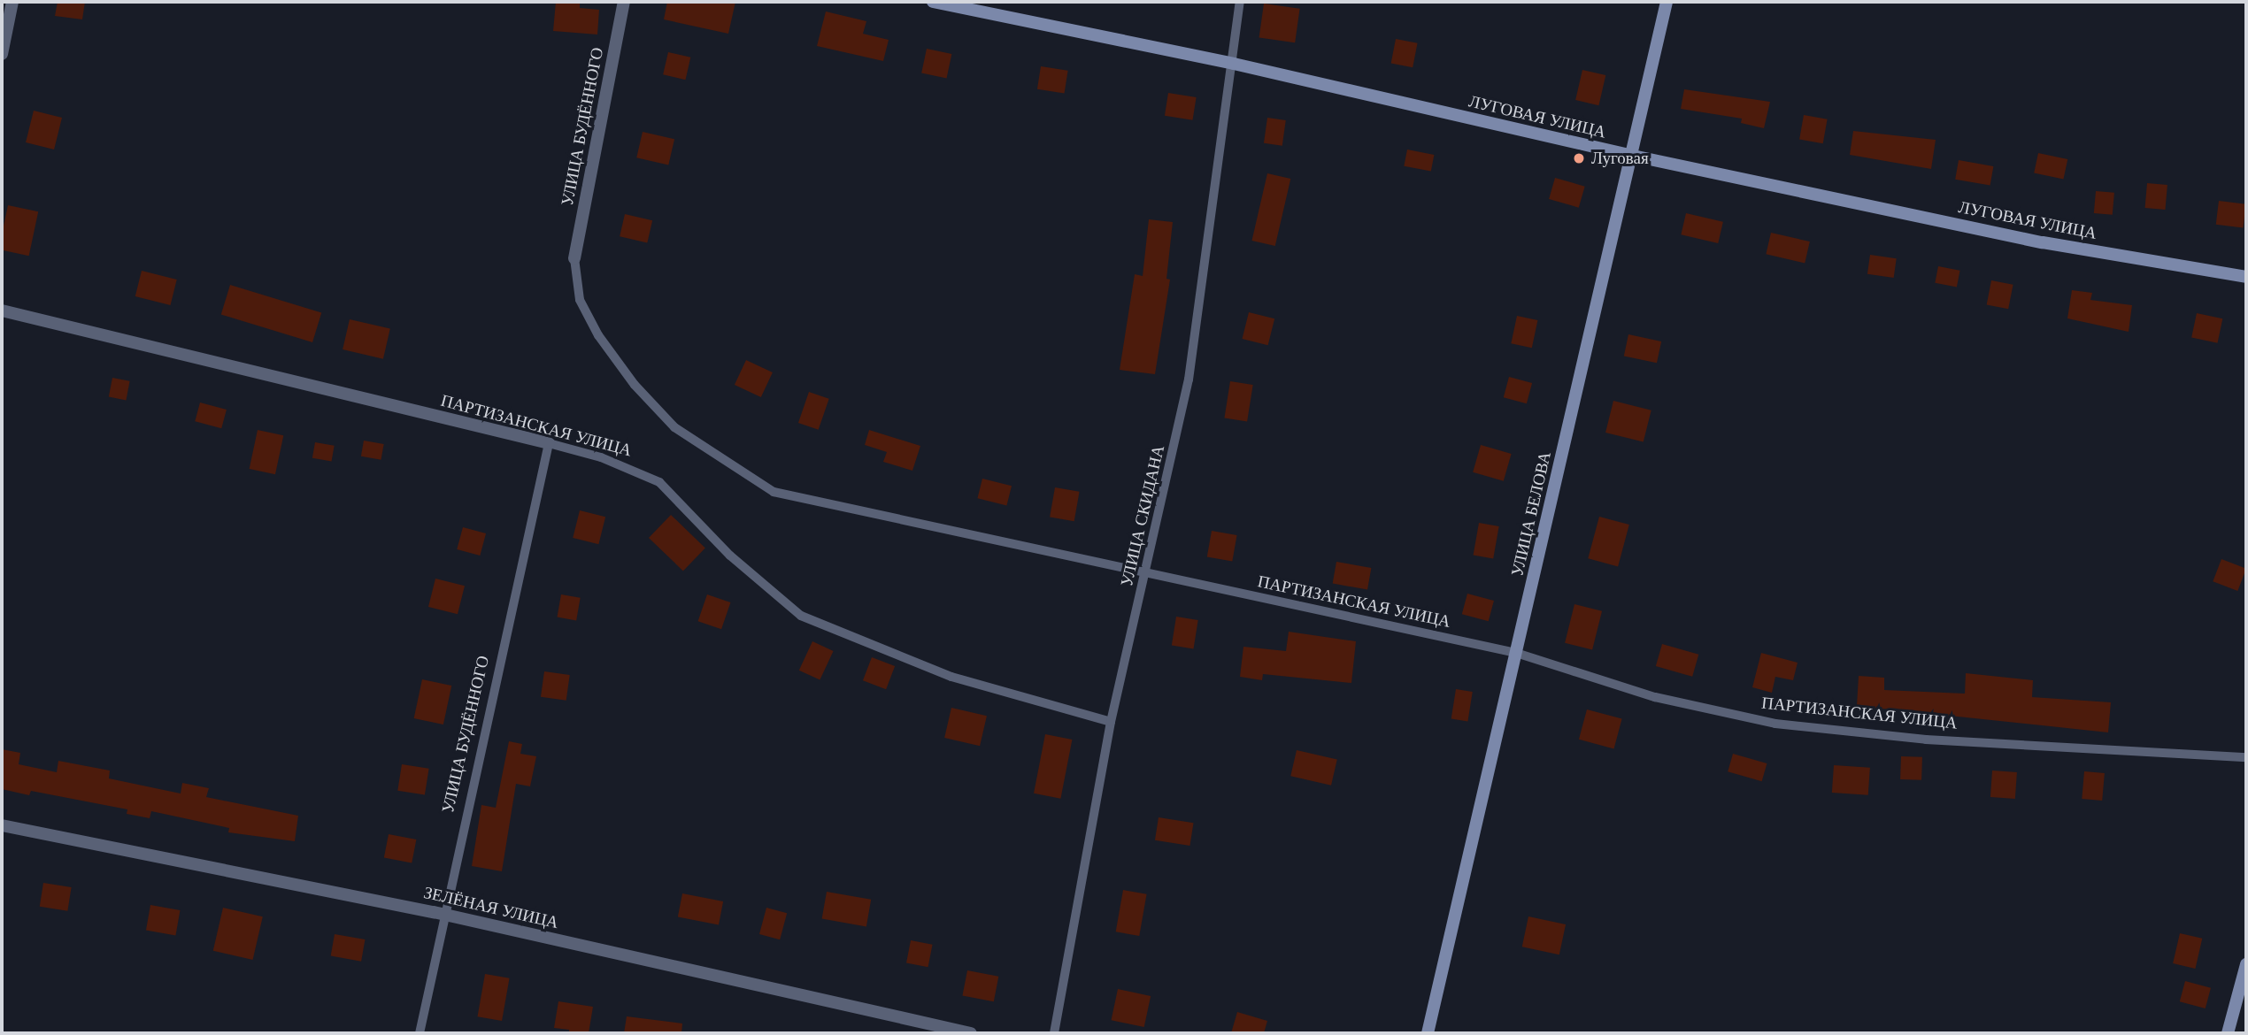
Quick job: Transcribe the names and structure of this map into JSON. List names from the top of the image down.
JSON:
{
  "streets": {
    "street": [
      "ЛУГОВАЯ УЛИЦА",
      "УЛИЦА БУДЁННОГО",
      "ПАРТИЗАНСКАЯ УЛИЦА",
      "УЛИЦА БЕЛОВА",
      "ЗЕЛЁНАЯ УЛИЦА"
    ],
    "lane": ["УЛИЦА СКИДАНА"]
  },
  "crossings": [
    ["ЛУГОВАЯ УЛИЦА", "УЛИЦА БЕЛОВА"],
    ["ЛУГОВАЯ УЛИЦА", "УЛИЦА СКИДАНА"],
    ["УЛИЦА БУДЁННОГО", "ПАРТИЗАНСКАЯ УЛИЦА"],
    ["УЛИЦА БУДЁННОГО", "ЗЕЛЁНАЯ УЛИЦА"],
    ["ПАРТИЗАНСКАЯ УЛИЦА", "УЛИЦА БЕЛОВА"],
    ["ПАРТИЗАНСКАЯ УЛИЦА", "УЛИЦА СКИДАНА"]
  ],
  "places": ["Луговая"]
}
